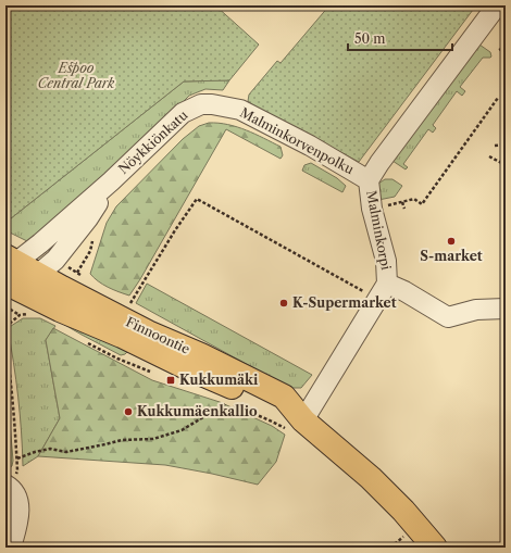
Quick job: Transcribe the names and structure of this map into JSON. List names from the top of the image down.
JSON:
{
  "streets": {
    "main road": ["Finnoontie"],
    "street": ["Malminkorvenpolku", "Nöykkiönkatu", "Malminkorpi"]
  },
  "crossings": [
    ["Malminkorvenpolku", "Nöykkiönkatu"],
    ["Malminkorvenpolku", "Malminkorpi"],
    ["Nöykkiönkatu", "Finnoontie"],
    ["Malminkorpi", "Finnoontie"]
  ],
  "parks": ["Espoo Central Park"],
  "places": {
    "other": ["S-market", "K-Supermarket", "Kukkumäenkallio"],
    "transit": ["Kukkumäki"]
  },
  "scale_bar": "50 m"
}
